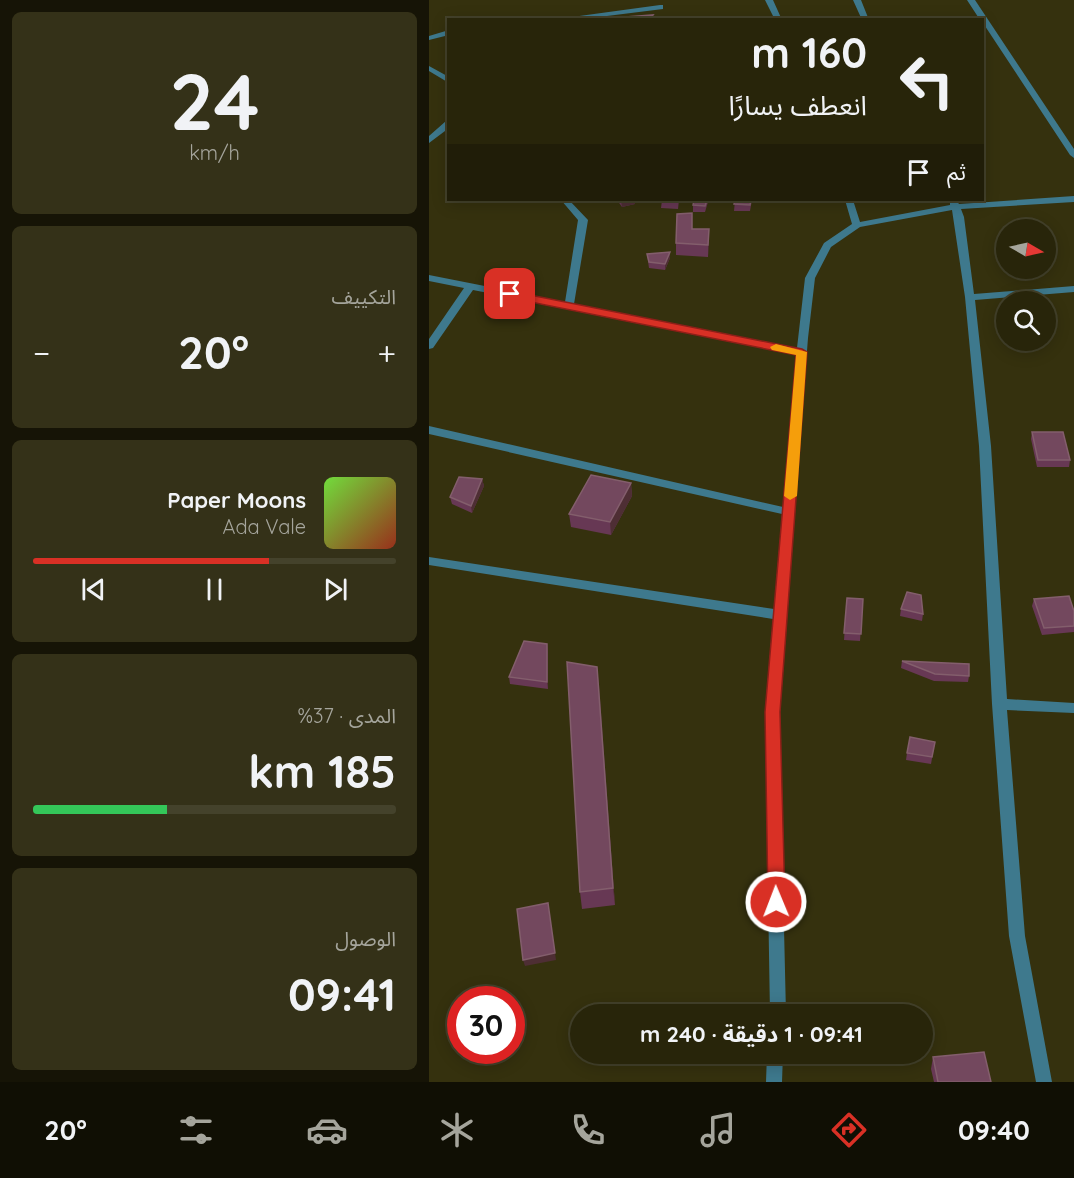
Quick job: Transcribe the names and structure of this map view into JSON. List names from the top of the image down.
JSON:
{
  "north": "right",
  "page": {
    "tile": [
      ["24", "km/h"],
      "التكييف",
      ["المدى · 37%", "185 km"],
      ["الوصول", "09:41"]
    ],
    "turn": ["160 m", "انعطف يسارًا"],
    "then": "ثم",
    "heat": ["−", "20°", "+"],
    "song": ["Paper Moons", "Ada Vale"],
    "limit": "30",
    "trip": "09:41 · 1 دقيقة · 240 m",
    "tabs": ["09:40", "20°"]
  }
}
